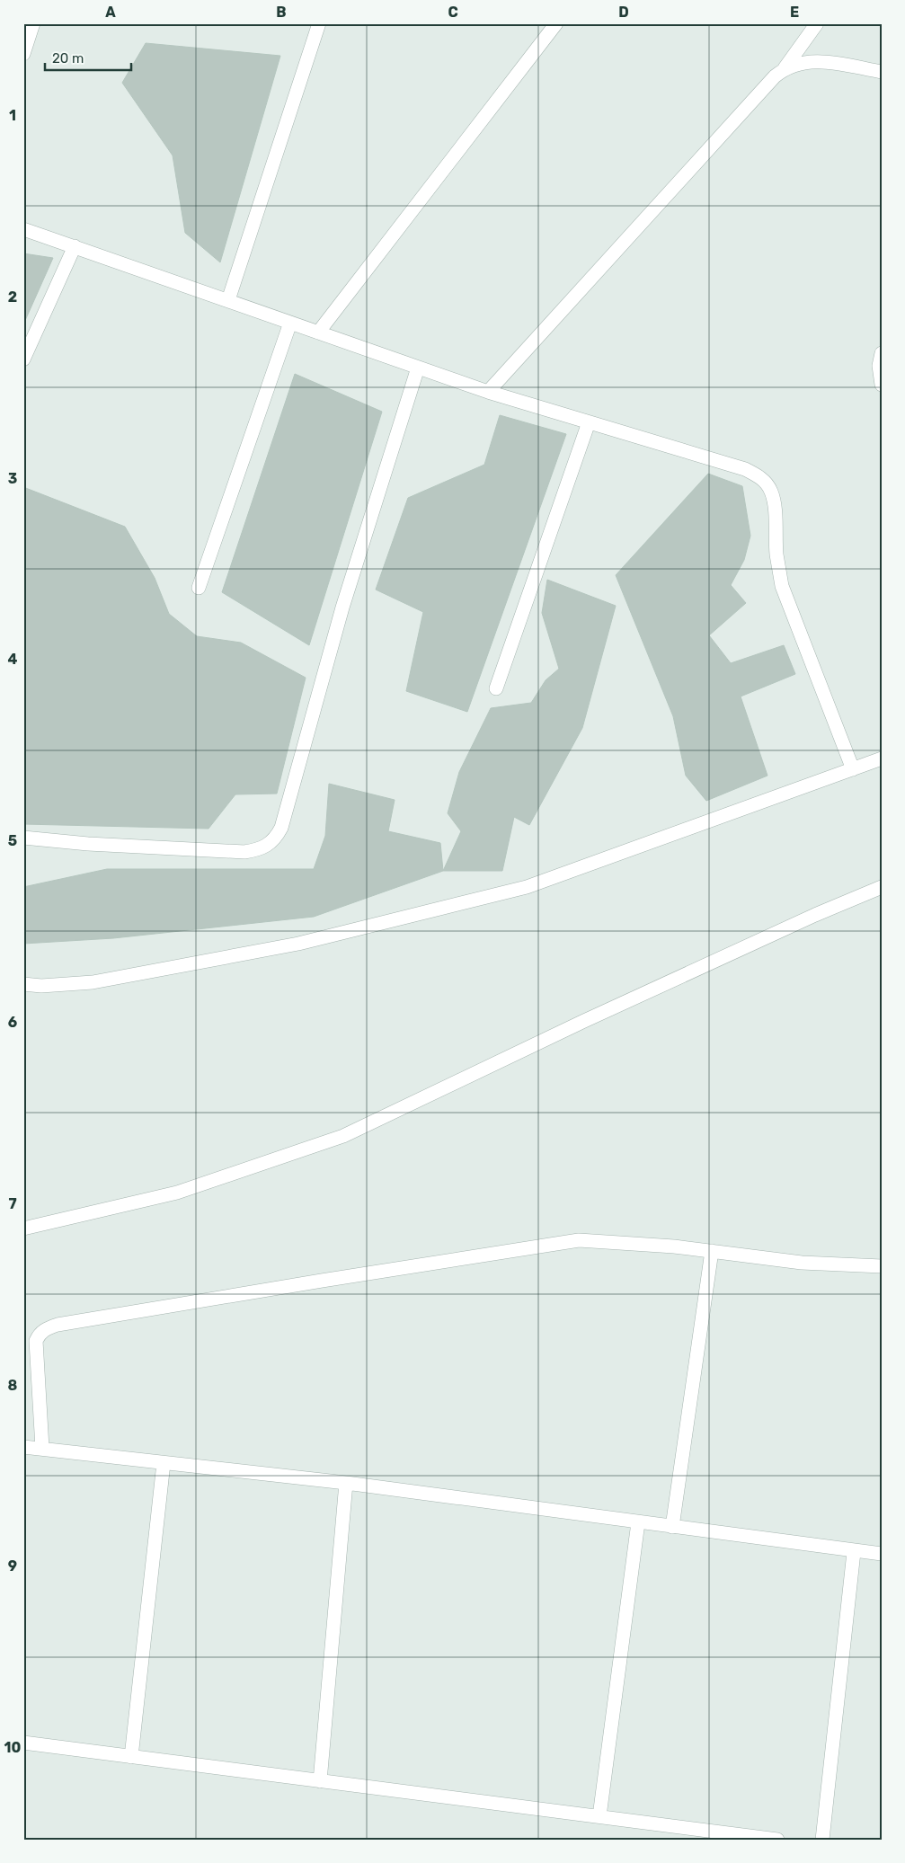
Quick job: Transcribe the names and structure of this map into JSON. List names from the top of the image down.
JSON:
{
  "scale_bar": "20 m",
  "grid": {
    "columns": [
      "A",
      "B",
      "C",
      "D",
      "E"
    ],
    "rows": [
      "1",
      "2",
      "3",
      "4",
      "5",
      "6",
      "7",
      "8",
      "9",
      "10"
    ]
  }
}
